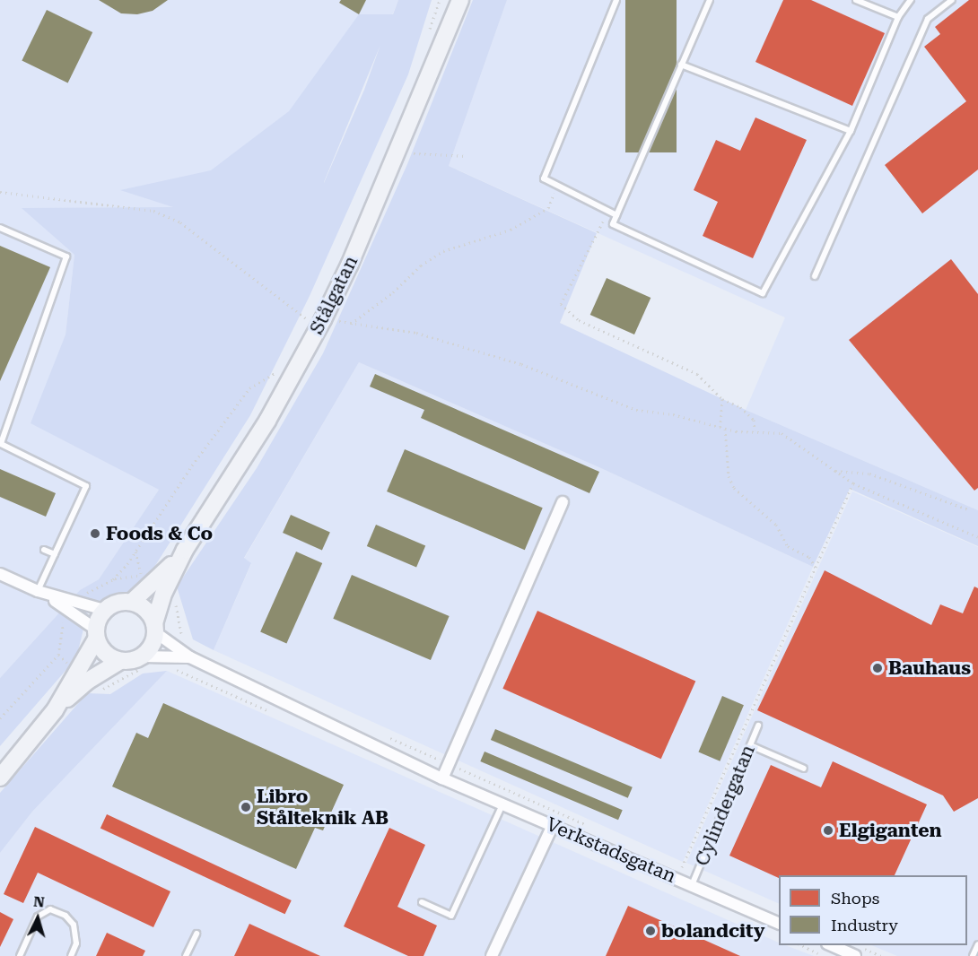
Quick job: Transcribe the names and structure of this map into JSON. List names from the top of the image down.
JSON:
{
  "streets": {
    "main road": ["Stålgatan"],
    "street": ["Verkstadsgatan"],
    "lane": ["Cylindergatan"]
  },
  "crossings": [
    ["Stålgatan", "Verkstadsgatan"],
    ["Cylindergatan", "Verkstadsgatan"]
  ],
  "places": [
    "Foods & Co",
    "Bauhaus",
    "Libro Stålteknik AB",
    "Elgiganten",
    "bolandcity"
  ],
  "legend": ["Shops", "Industry"],
  "north": "top"
}
